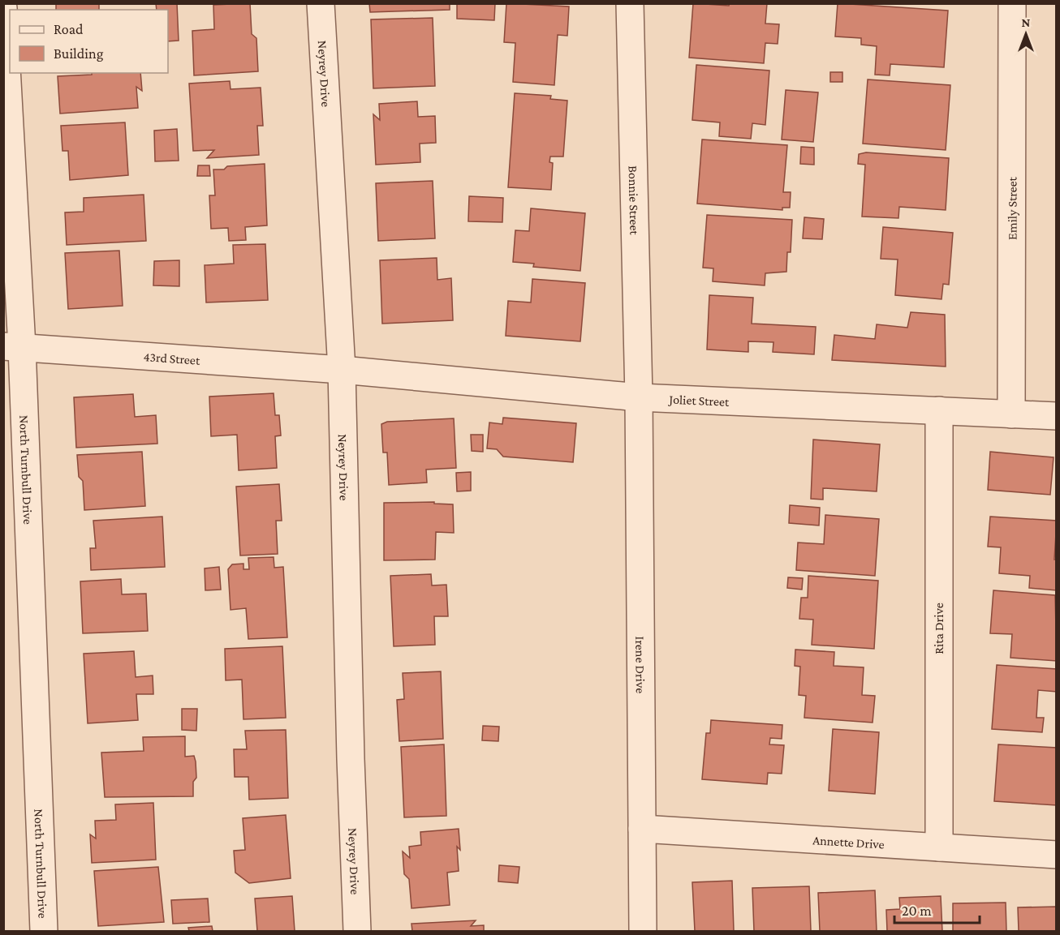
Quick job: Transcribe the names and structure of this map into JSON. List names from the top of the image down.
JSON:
{
  "streets": {
    "street": [
      "Neyrey Drive",
      "Bonnie Street",
      "Emily Street",
      "43rd Street",
      "Joliet Street",
      "North Turnbull Drive",
      "Rita Drive",
      "Irene Drive",
      "Annette Drive"
    ]
  },
  "crossings": [
    ["Neyrey Drive", "43rd Street"],
    ["Neyrey Drive", "Joliet Street"],
    ["Bonnie Street", "Joliet Street"],
    ["Bonnie Street", "Irene Drive"],
    ["Emily Street", "Joliet Street"],
    ["43rd Street", "Joliet Street"],
    ["43rd Street", "North Turnbull Drive"],
    ["Joliet Street", "Rita Drive"],
    ["Joliet Street", "Irene Drive"],
    ["Rita Drive", "Annette Drive"],
    ["Irene Drive", "Annette Drive"]
  ],
  "legend": ["Road", "Building"],
  "scale_bar": "20 m",
  "north": "top"
}
